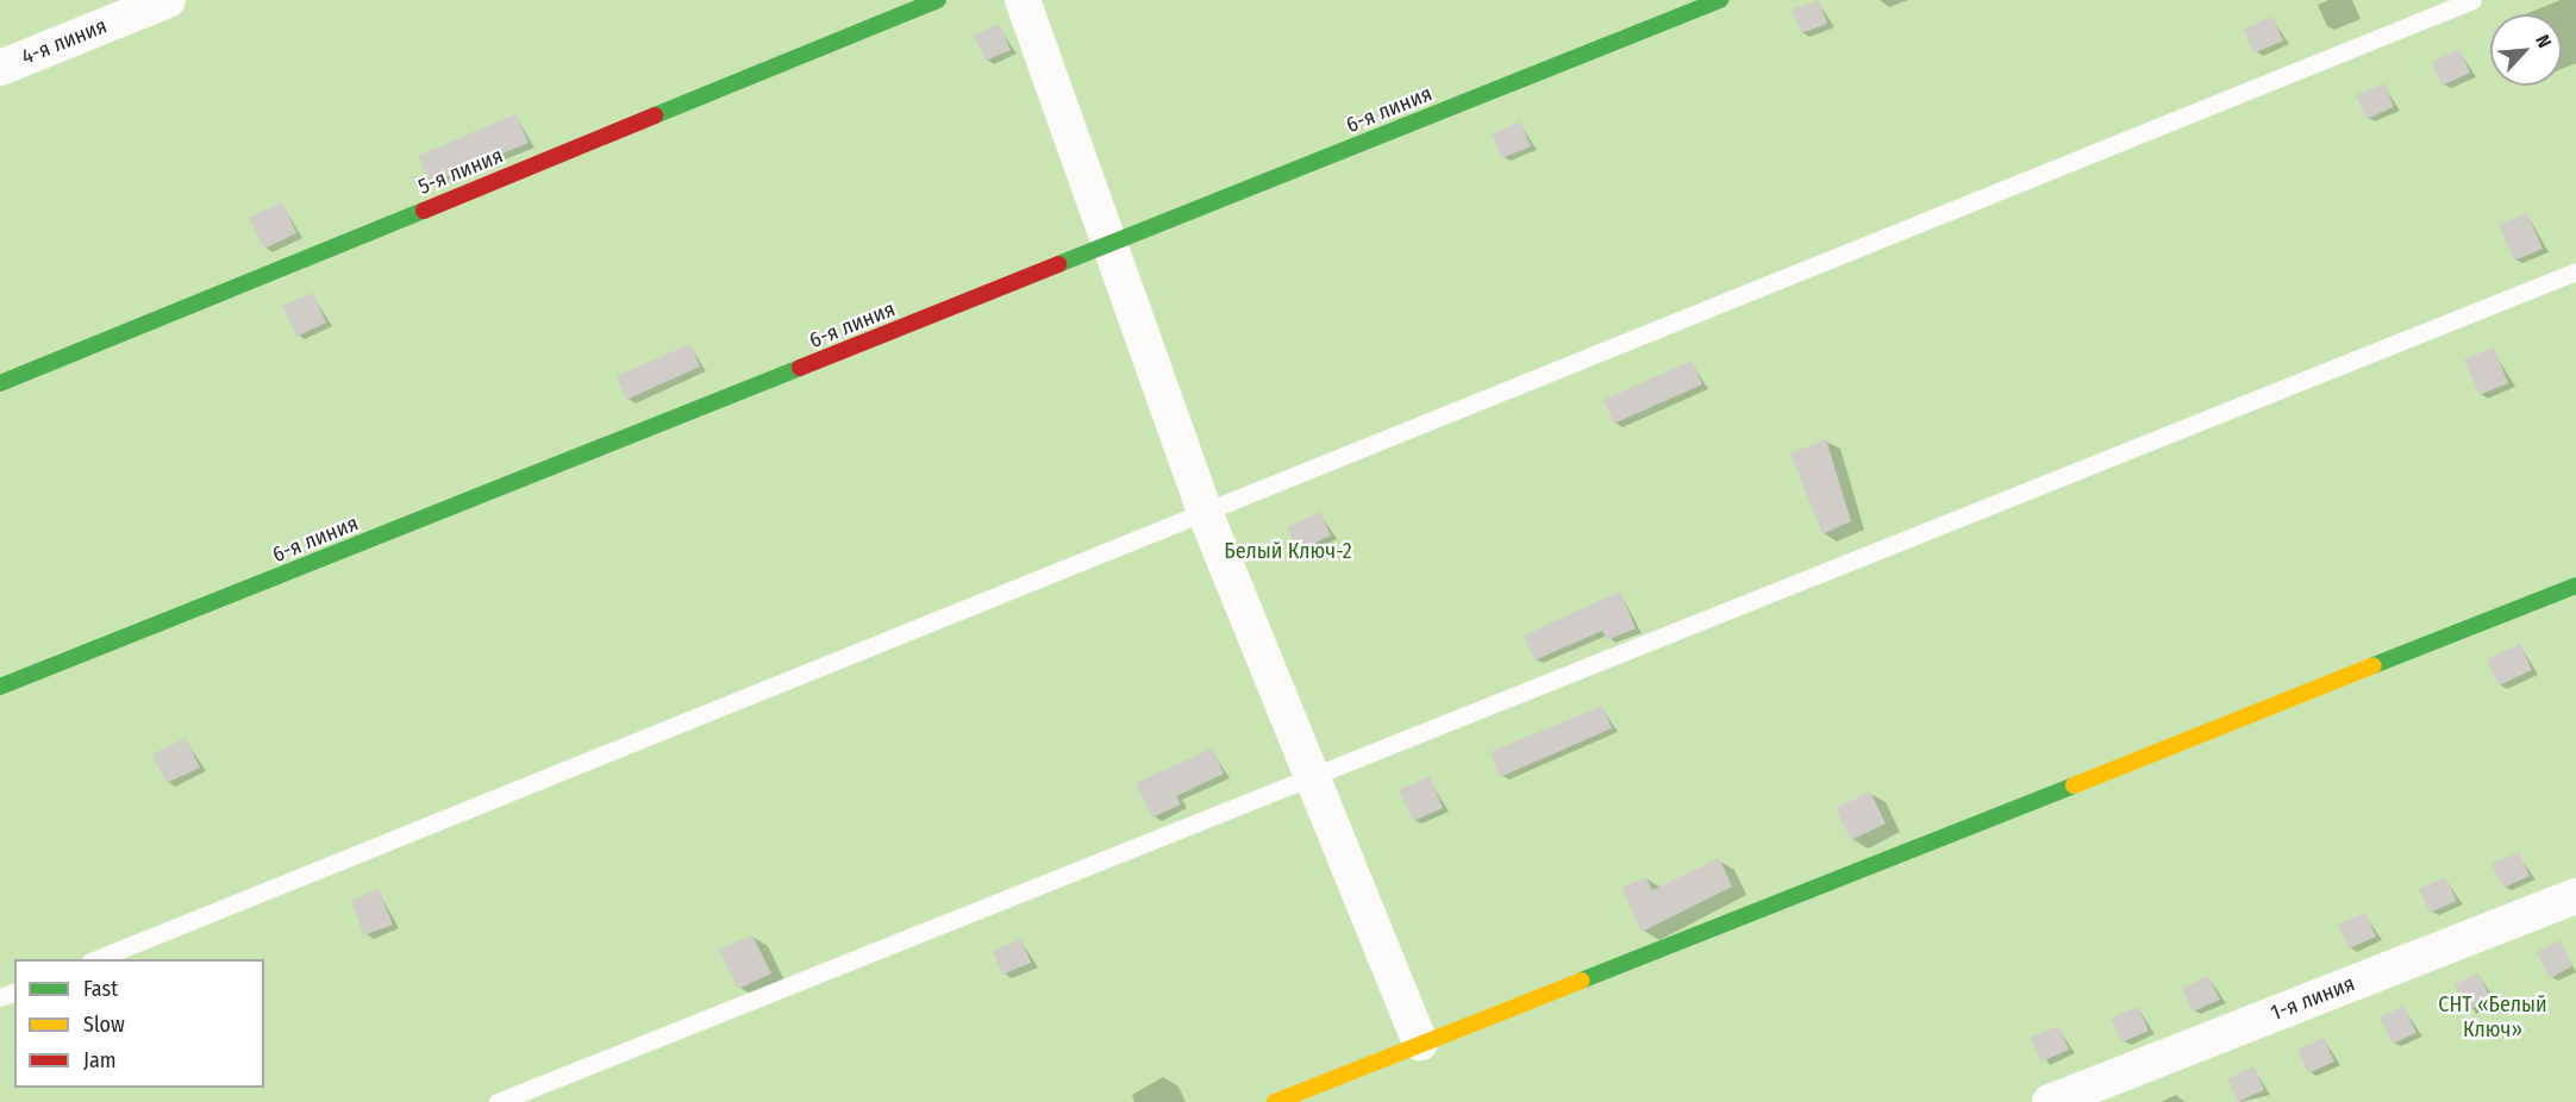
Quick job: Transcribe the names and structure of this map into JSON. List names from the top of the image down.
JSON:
{
  "streets": {
    "street": [
      "4-я линия",
      "6-я линия",
      "5-я линия",
      "1-я линия"
    ]
  },
  "parks": ["Белый Ключ-2", "СНТ «Белый Ключ»"],
  "legend": ["Fast", "Slow", "Jam"],
  "north": "top right"
}
